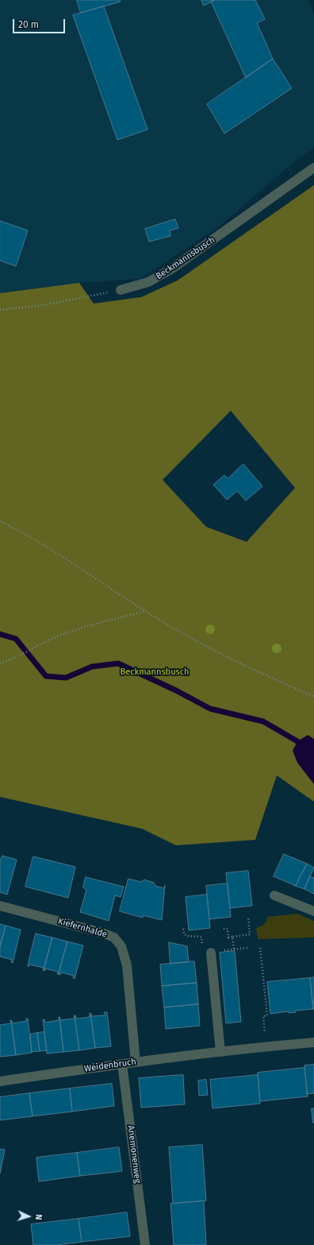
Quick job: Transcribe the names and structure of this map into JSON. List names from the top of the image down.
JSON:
{
  "streets": {
    "street": [
      "Beckmannsbusch",
      "Kiefernhalde",
      "Weidenbruch",
      "Anemonenweg"
    ]
  },
  "crossings": [
    ["Kiefernhalde", "Weidenbruch"],
    ["Weidenbruch", "Anemonenweg"]
  ],
  "parks": ["Beckmannsbusch"],
  "scale_bar": "20 m",
  "north": "right"
}
